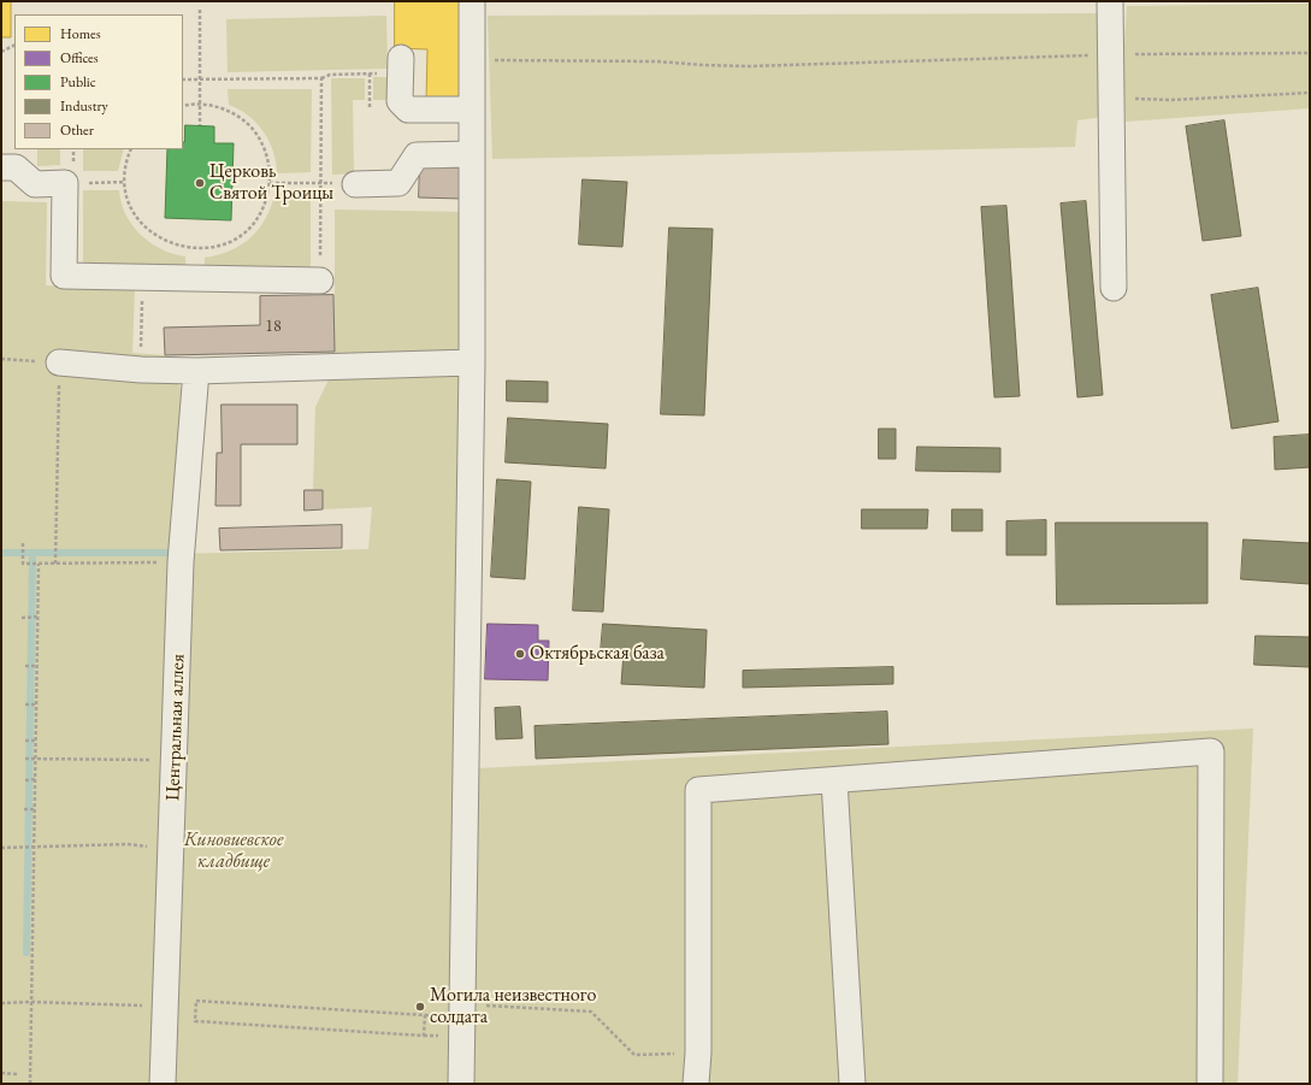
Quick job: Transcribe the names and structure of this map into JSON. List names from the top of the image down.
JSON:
{
  "streets": {
    "street": ["Центральная аллея"]
  },
  "parks": ["Киновиевское кладбище"],
  "places": ["Церковь Святой Троицы", "Октябрьская база", "Могила неизвестного солдата"],
  "house_numbers": ["18"],
  "legend": [
    "Homes",
    "Offices",
    "Public",
    "Industry",
    "Other"
  ]
}
